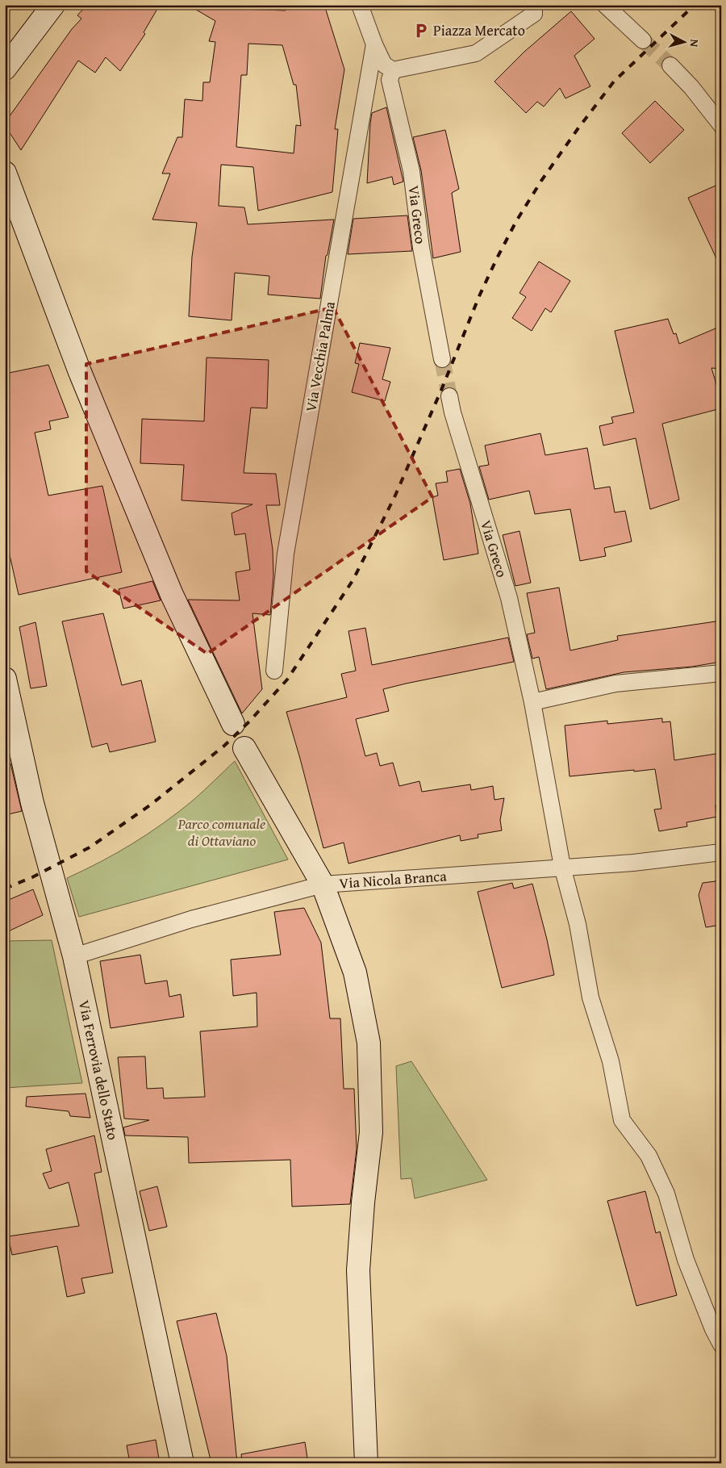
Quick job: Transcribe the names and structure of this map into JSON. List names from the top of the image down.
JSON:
{
  "streets": {
    "main road": ["Via Ferrovia dello Stato"],
    "street": ["Via Greco", "Via Vecchia Palma", "Via Nicola Branca"]
  },
  "crossings": [
    ["Via Greco", "Via Nicola Branca"],
    ["Via Nicola Branca", "Via Ferrovia dello Stato"]
  ],
  "parks": ["Parco comunale di Ottaviano"],
  "places": {
    "parking": ["Piazza Mercato"]
  },
  "north": "right"
}
